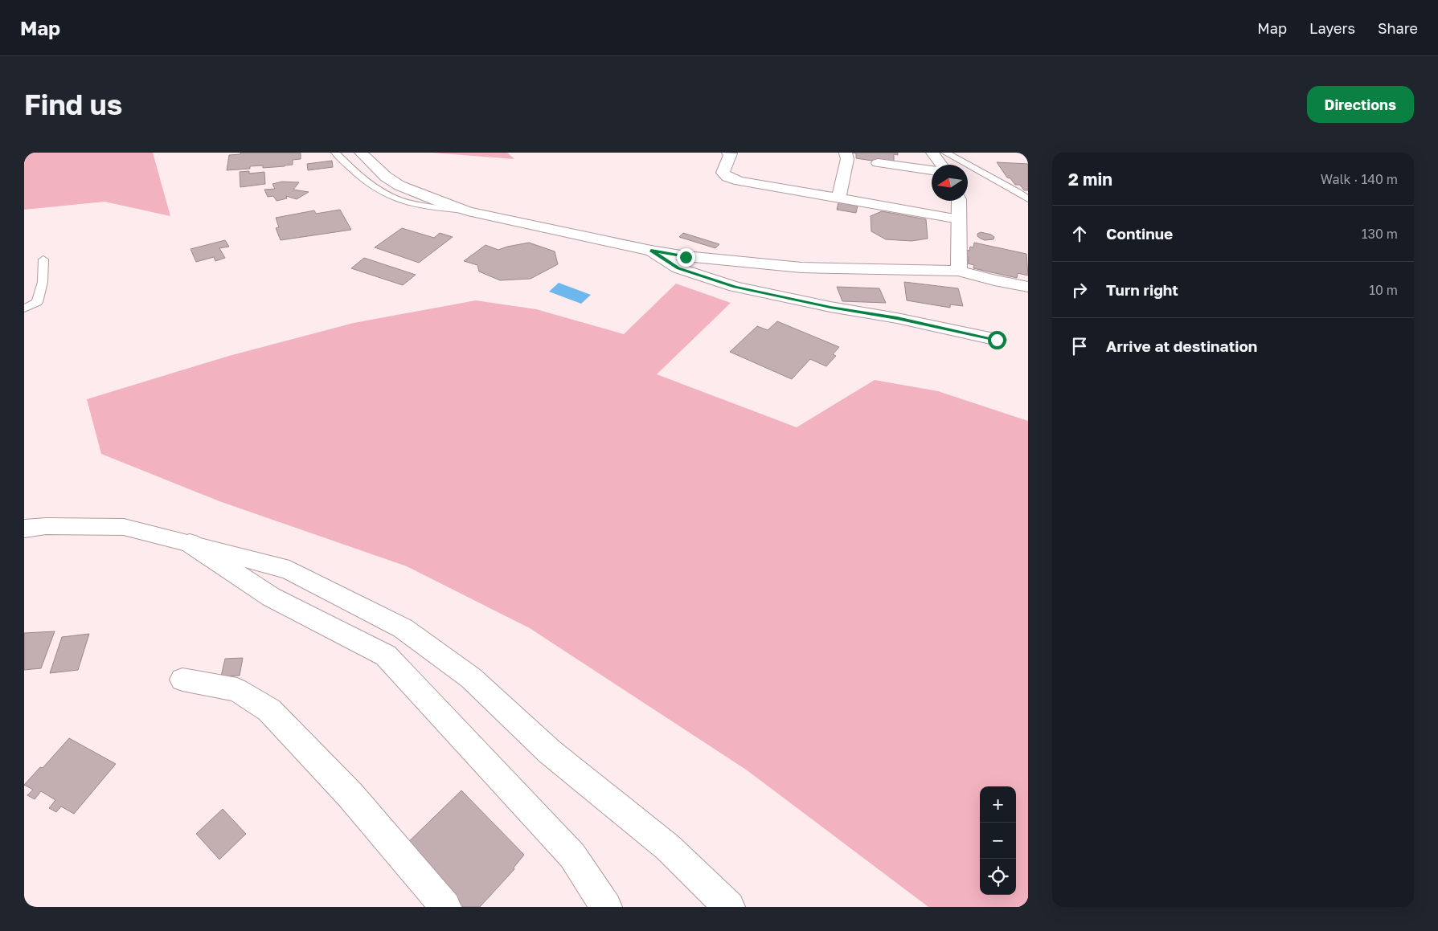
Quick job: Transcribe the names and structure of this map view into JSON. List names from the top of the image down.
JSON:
{
  "north": "left",
  "page": {
    "header": "Map",
    "nav": ["Map", "Layers", "Share"],
    "buttons": "Directions",
    "title": "Find us",
    "heading": ["2 min", "Walk · 140 m"],
    "list": [
      ["Continue", "130 m"],
      ["Turn right", "10 m"],
      "Arrive at destination"
    ],
    "map_buttons": ["+", "−"]
  }
}
